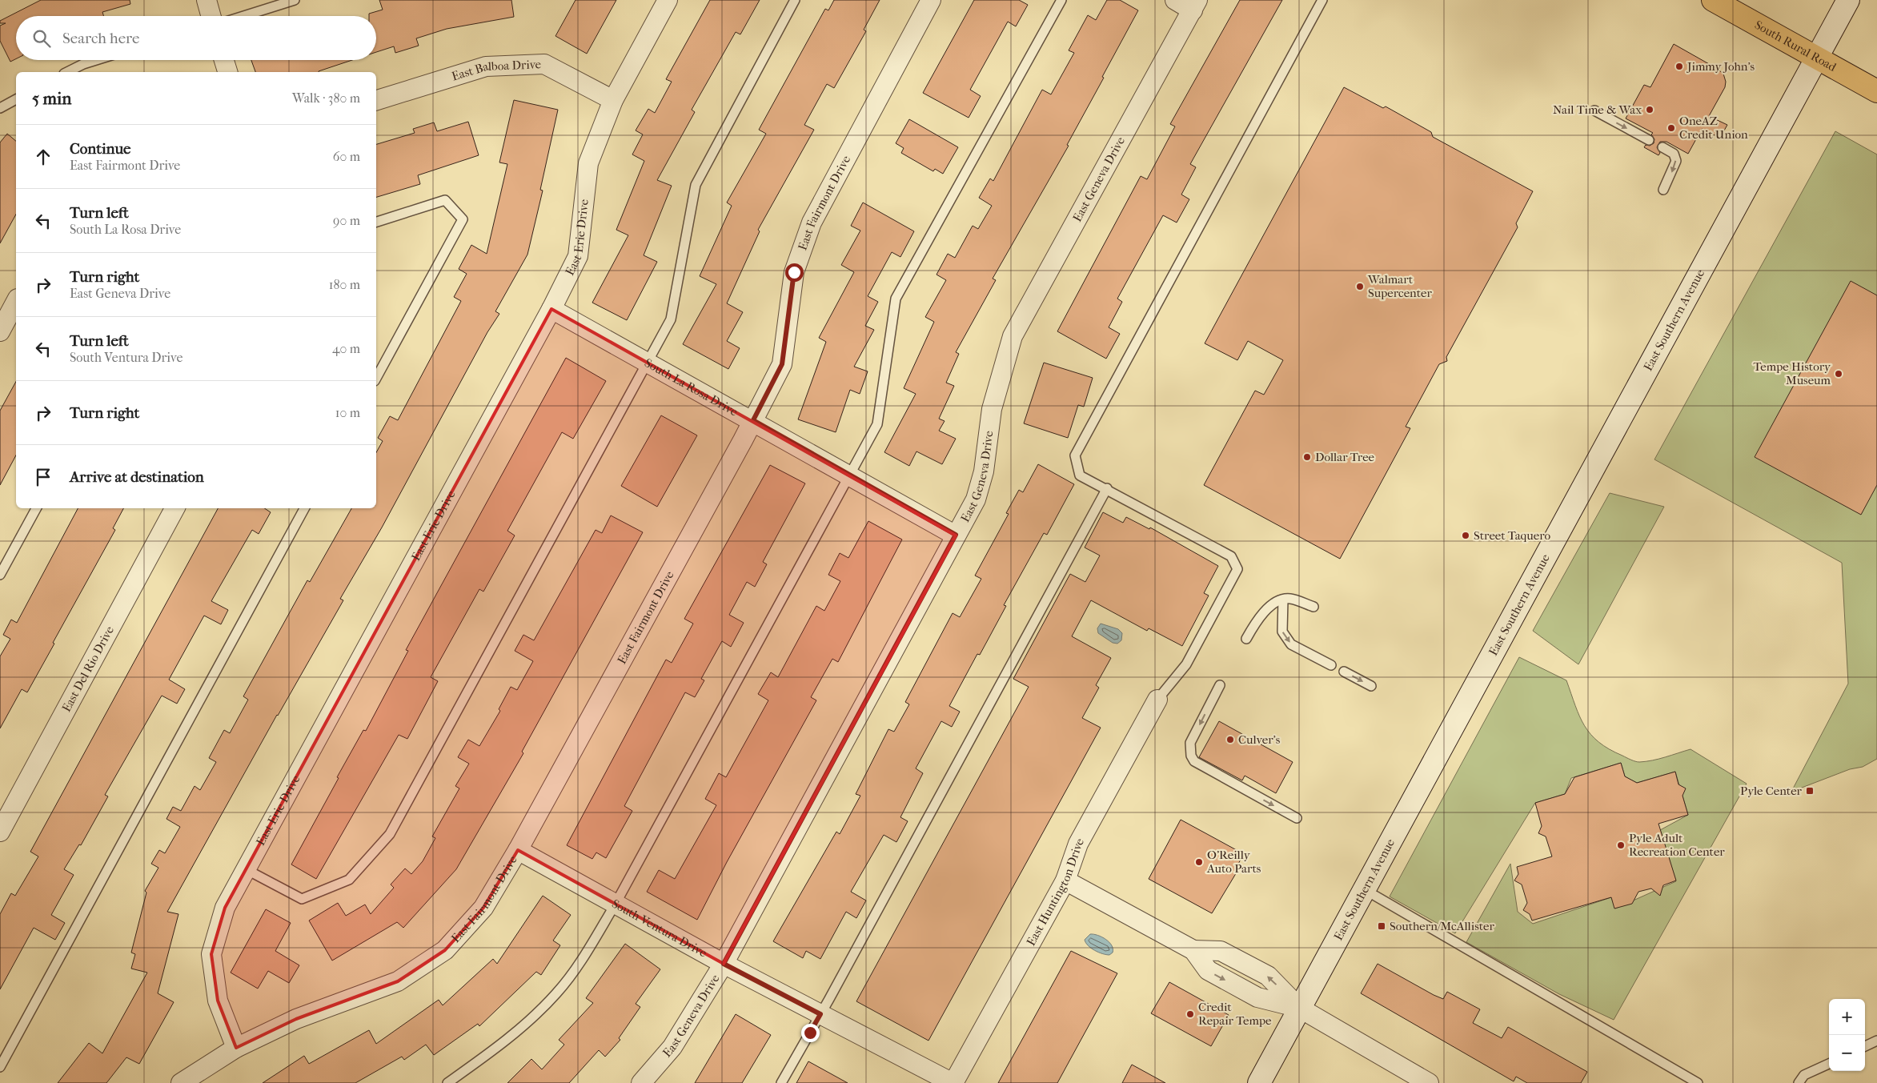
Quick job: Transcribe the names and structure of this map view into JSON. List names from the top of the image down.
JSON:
{
  "streets": {
    "main road": ["South Rural Road", "East Southern Avenue"],
    "street": [
      "East Balboa Drive",
      "East Geneva Drive",
      "East Fairmont Drive",
      "East Erie Drive",
      "South La Rosa Drive",
      "East Del Rio Drive",
      "East Huntington Drive",
      "South Ventura Drive"
    ]
  },
  "crossings": [
    ["South Rural Road", "East Southern Avenue"],
    ["East Balboa Drive", "East Erie Drive"],
    ["East Geneva Drive", "South La Rosa Drive"],
    ["East Geneva Drive", "South Ventura Drive"],
    ["East Fairmont Drive", "East Erie Drive"],
    ["East Fairmont Drive", "South La Rosa Drive"],
    ["East Fairmont Drive", "South Ventura Drive"],
    ["East Erie Drive", "South La Rosa Drive"],
    ["East Huntington Drive", "South Ventura Drive"]
  ],
  "places": {
    "other": [
      "Jimmy John's",
      "Nail Time & Wax",
      "OneAZ Credit Union",
      "Walmart Supercenter",
      "Tempe History Museum",
      "Dollar Tree",
      "Street Taquero",
      "Culver's",
      "Pyle Adult Recreation Center",
      "O'Reilly Auto Parts",
      "Credit Repair Tempe"
    ],
    "transit": ["Pyle Center", "Southern/McAllister"]
  },
  "page": {
    "search": "Search here",
    "heading": ["5 min", "Walk · 380 m"],
    "list": [
      ["Continue", "East Fairmont Drive", "60 m"],
      ["Turn left", "South La Rosa Drive", "90 m"],
      ["Turn right", "East Geneva Drive", "180 m"],
      ["Turn left", "South Ventura Drive", "40 m"],
      ["Turn right", "10 m"],
      "Arrive at destination"
    ],
    "map_buttons": ["+", "−"]
  }
}
